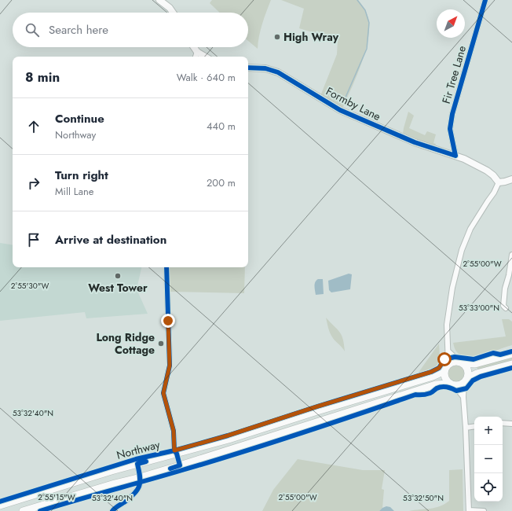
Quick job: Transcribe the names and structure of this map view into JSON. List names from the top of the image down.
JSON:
{
  "streets": {
    "highway": ["Northway"],
    "main road": ["Formby Lane"],
    "street": ["Fir Tree Lane"]
  },
  "crossings": [
    ["Fir Tree Lane", "Formby Lane"]
  ],
  "places": ["High Wray", "West Tower", "Long Ridge Cottage"],
  "north": "top right",
  "page": {
    "search": "Search here",
    "heading": ["8 min", "Walk · 640 m"],
    "list": [
      ["Continue", "Northway", "440 m"],
      ["Turn right", "Mill Lane", "200 m"],
      "Arrive at destination"
    ],
    "map_buttons": ["+", "−"]
  },
  "coordinates": [
    "2°55'00\"W",
    "2°55'30\"W",
    "53°33'00\"N",
    "53°32'40\"N",
    "2°55'15\"W",
    "53°32'50\"N"
  ]
}
